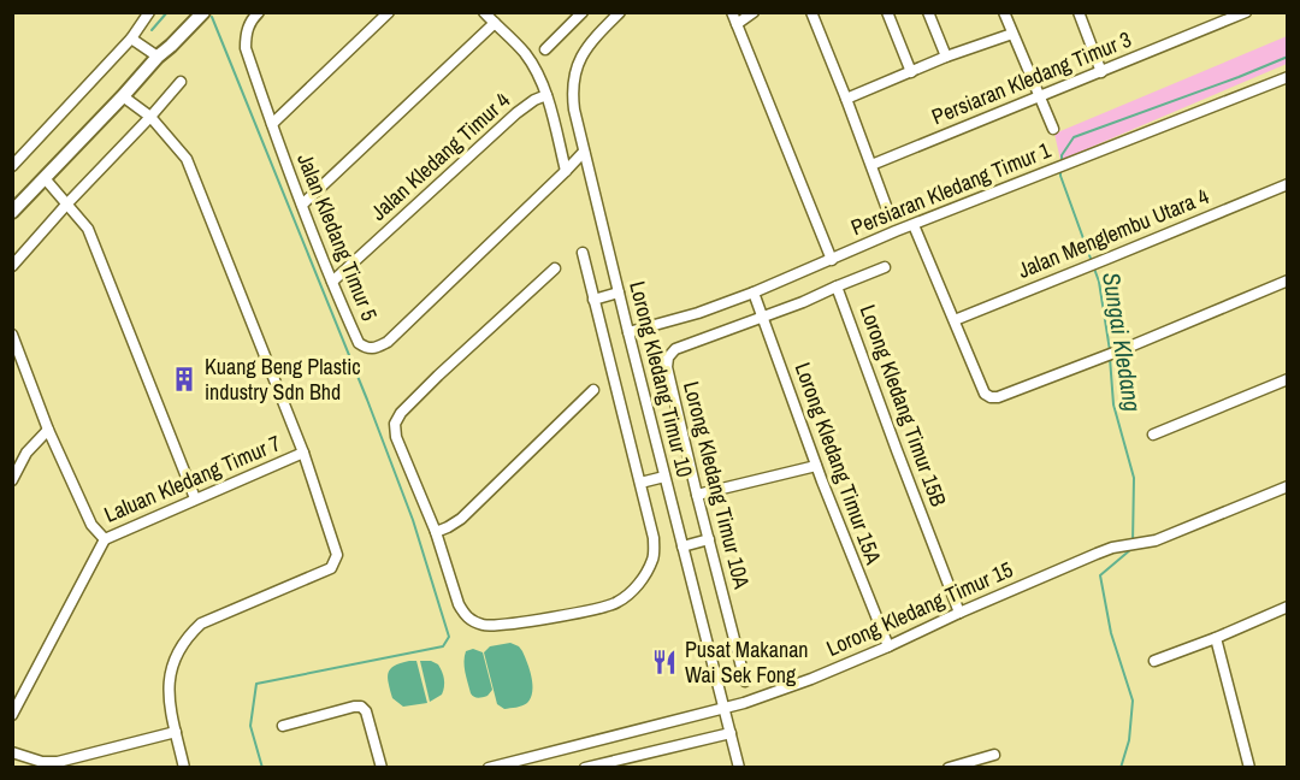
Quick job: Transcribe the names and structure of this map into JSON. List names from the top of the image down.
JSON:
{
  "streets": {
    "street": [
      "Persiaran Kledang Timur 3",
      "Jalan Kledang Timur 4",
      "Persiaran Kledang Timur 1",
      "Jalan Menglembu Utara 4",
      "Jalan Kledang Timur 5",
      "Lorong Kledang Timur 10",
      "Lorong Kledang Timur 15B",
      "Lorong Kledang Timur 15A",
      "Laluan Kledang Timur 7",
      "Lorong Kledang Timur 10A",
      "Lorong Kledang Timur 15"
    ]
  },
  "crossings": [
    ["Jalan Kledang Timur 4", "Jalan Kledang Timur 5"],
    ["Persiaran Kledang Timur 1", "Lorong Kledang Timur 10"],
    ["Persiaran Kledang Timur 1", "Lorong Kledang Timur 15A"],
    ["Jalan Kledang Timur 5", "Lorong Kledang Timur 10"],
    ["Lorong Kledang Timur 10", "Lorong Kledang Timur 15"],
    ["Lorong Kledang Timur 15B", "Lorong Kledang Timur 15A"],
    ["Lorong Kledang Timur 15B", "Lorong Kledang Timur 10A"],
    ["Lorong Kledang Timur 15B", "Lorong Kledang Timur 15"],
    ["Lorong Kledang Timur 15A", "Lorong Kledang Timur 10A"],
    ["Lorong Kledang Timur 15A", "Lorong Kledang Timur 15"]
  ],
  "water": ["Sungai Kledang"],
  "places": {
    "building": ["Kuang Beng Plastic industry Sdn Bhd"],
    "restaurant": ["Pusat Makanan Wai Sek Fong"]
  }
}
